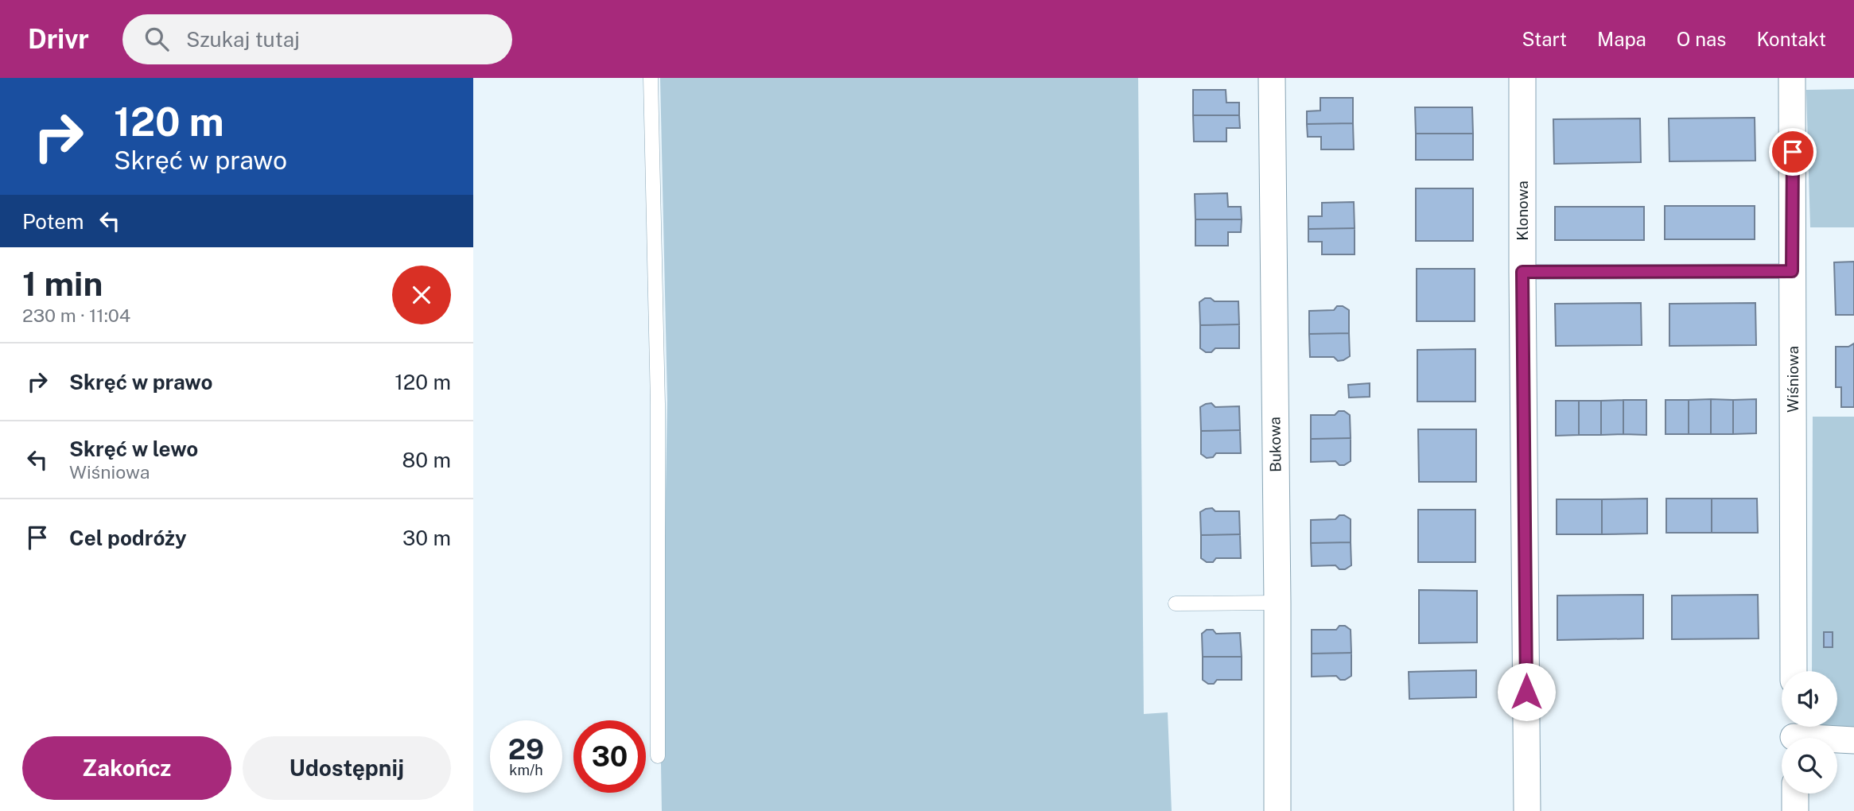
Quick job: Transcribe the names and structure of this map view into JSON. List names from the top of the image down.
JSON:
{
  "streets": {
    "street": ["Klonowa", "Wiśniowa", "Bukowa"]
  },
  "page": {
    "header": "Drivr",
    "search": "Szukaj tutaj",
    "nav": [
      "Start",
      "Mapa",
      "O nas",
      "Kontakt"
    ],
    "turn": ["120 m", "Skręć w prawo"],
    "then": "Potem",
    "heading": ["1 min", "230 m · 11:04"],
    "list": [
      {
        "name": "Skręć w prawo",
        "value": "120 m"
      },
      {
        "name": "Skręć w lewo",
        "note": "Wiśniowa",
        "value": "80 m"
      },
      {
        "name": "Cel podróży",
        "value": "30 m"
      }
    ],
    "speed": "29 km/h",
    "limit": "30",
    "buttons": ["Zakończ", "Udostępnij"]
  }
}
